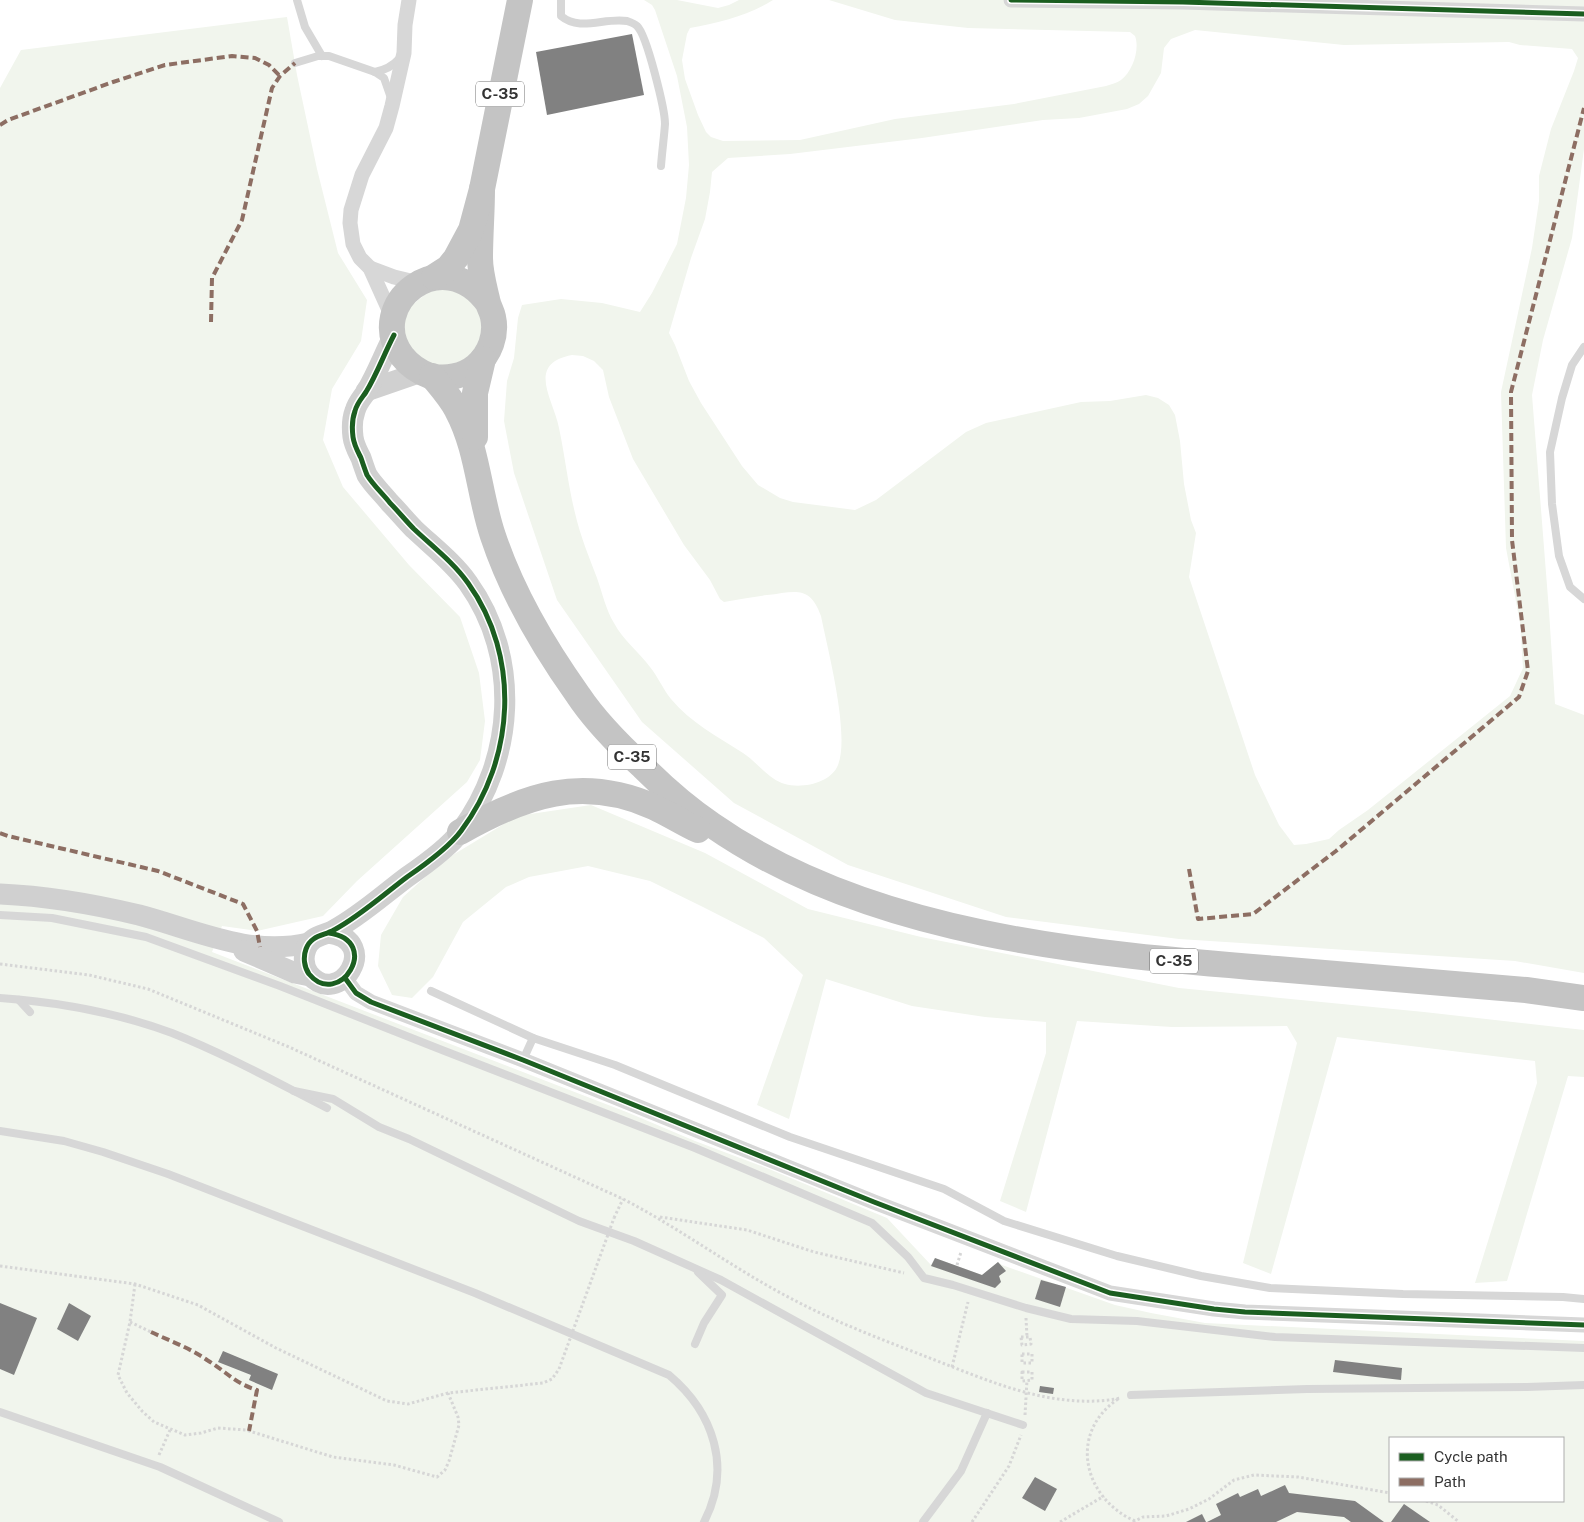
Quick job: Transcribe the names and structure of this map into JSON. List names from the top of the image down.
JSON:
{
  "streets": {
    "highway": ["C-35"]
  },
  "legend": ["Cycle path", "Path"]
}
